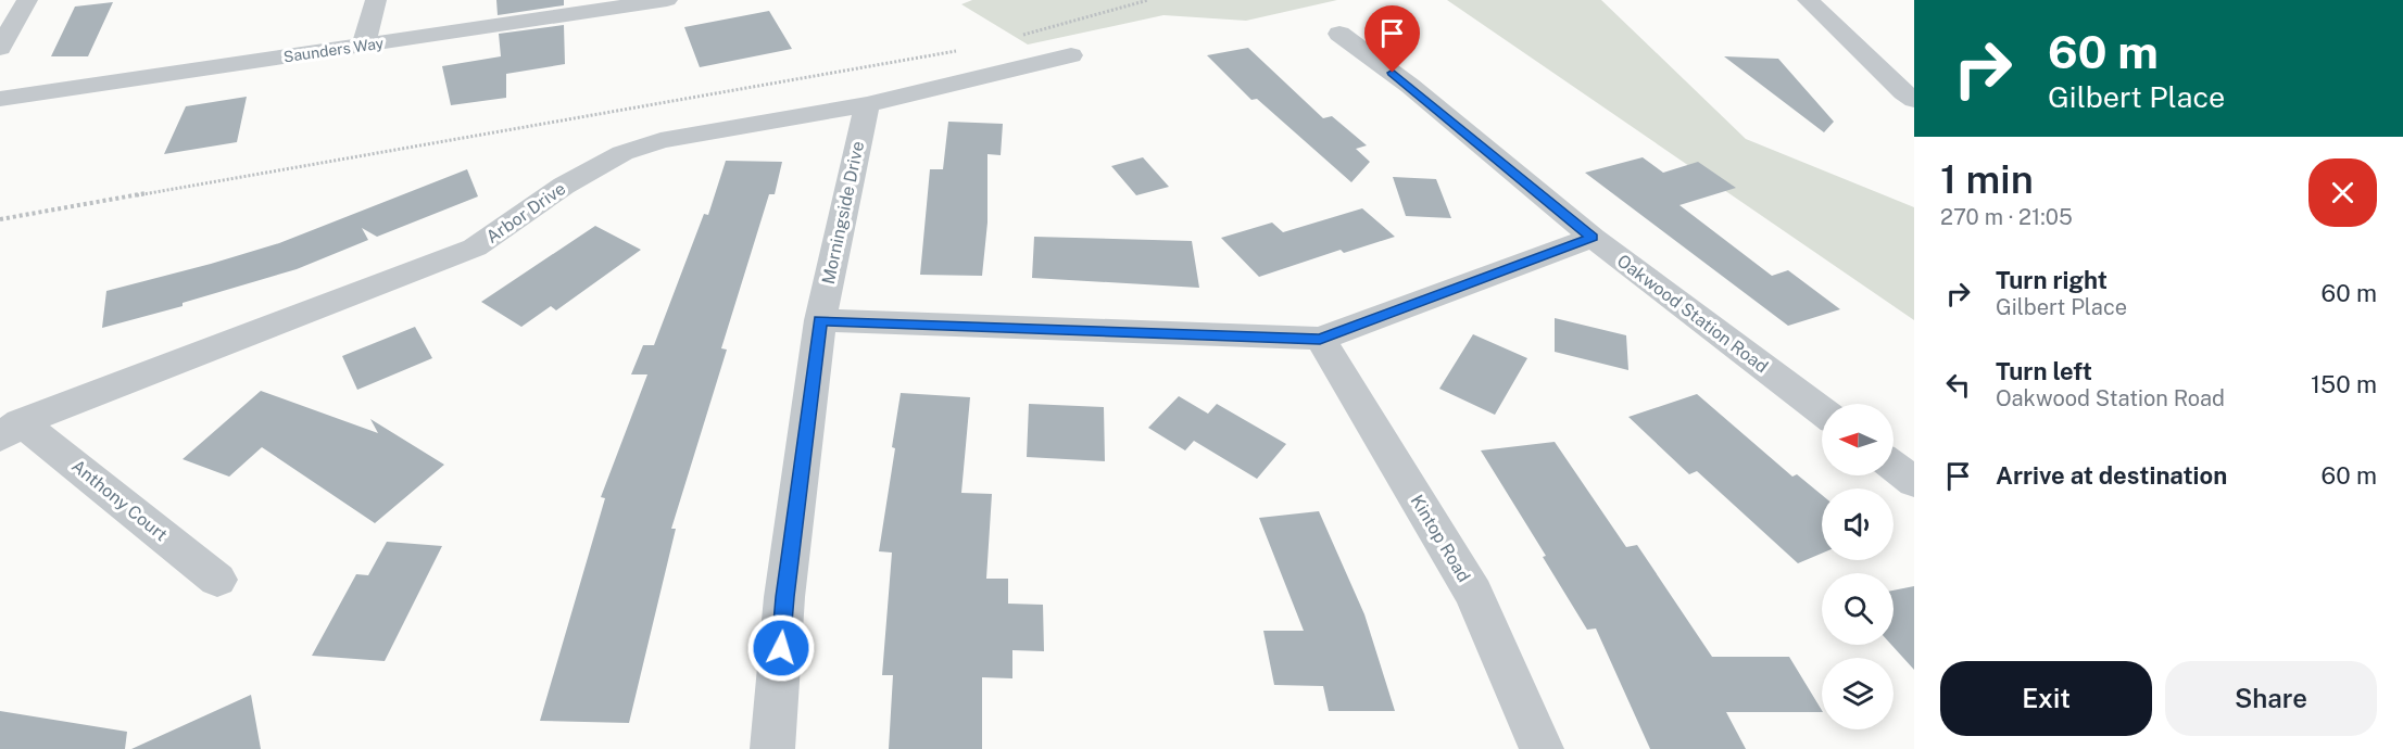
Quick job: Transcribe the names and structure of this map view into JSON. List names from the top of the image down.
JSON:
{
  "streets": {
    "street": [
      "Saunders Way",
      "Arbor Drive",
      "Morningside Drive",
      "Oakwood Station Road",
      "Anthony Court",
      "Kintop Road"
    ]
  },
  "crossings": [
    ["Arbor Drive", "Morningside Drive"],
    ["Arbor Drive", "Anthony Court"]
  ],
  "north": "left",
  "page": {
    "turn": ["60 m", "Gilbert Place"],
    "heading": ["1 min", "270 m · 21:05"],
    "list": [
      {
        "name": "Turn right",
        "note": "Gilbert Place",
        "value": "60 m"
      },
      {
        "name": "Turn left",
        "note": "Oakwood Station Road",
        "value": "150 m"
      },
      {
        "name": "Arrive at destination",
        "value": "60 m"
      }
    ],
    "buttons": ["Exit", "Share"]
  }
}
